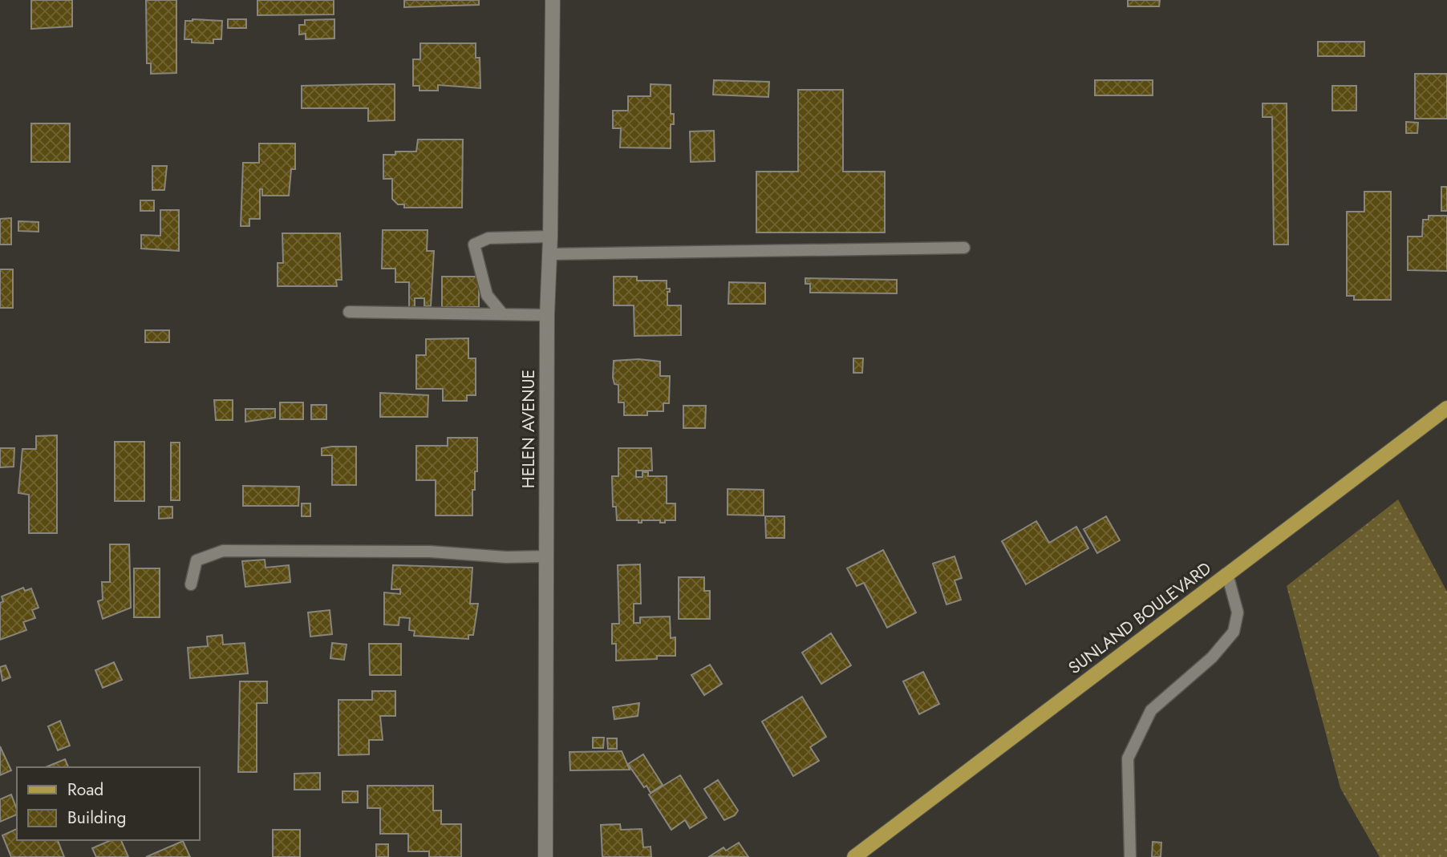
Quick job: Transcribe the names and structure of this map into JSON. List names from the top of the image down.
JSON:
{
  "streets": {
    "main road": ["SUNLAND BOULEVARD"],
    "street": ["HELEN AVENUE"]
  },
  "legend": ["Road", "Building"]
}
